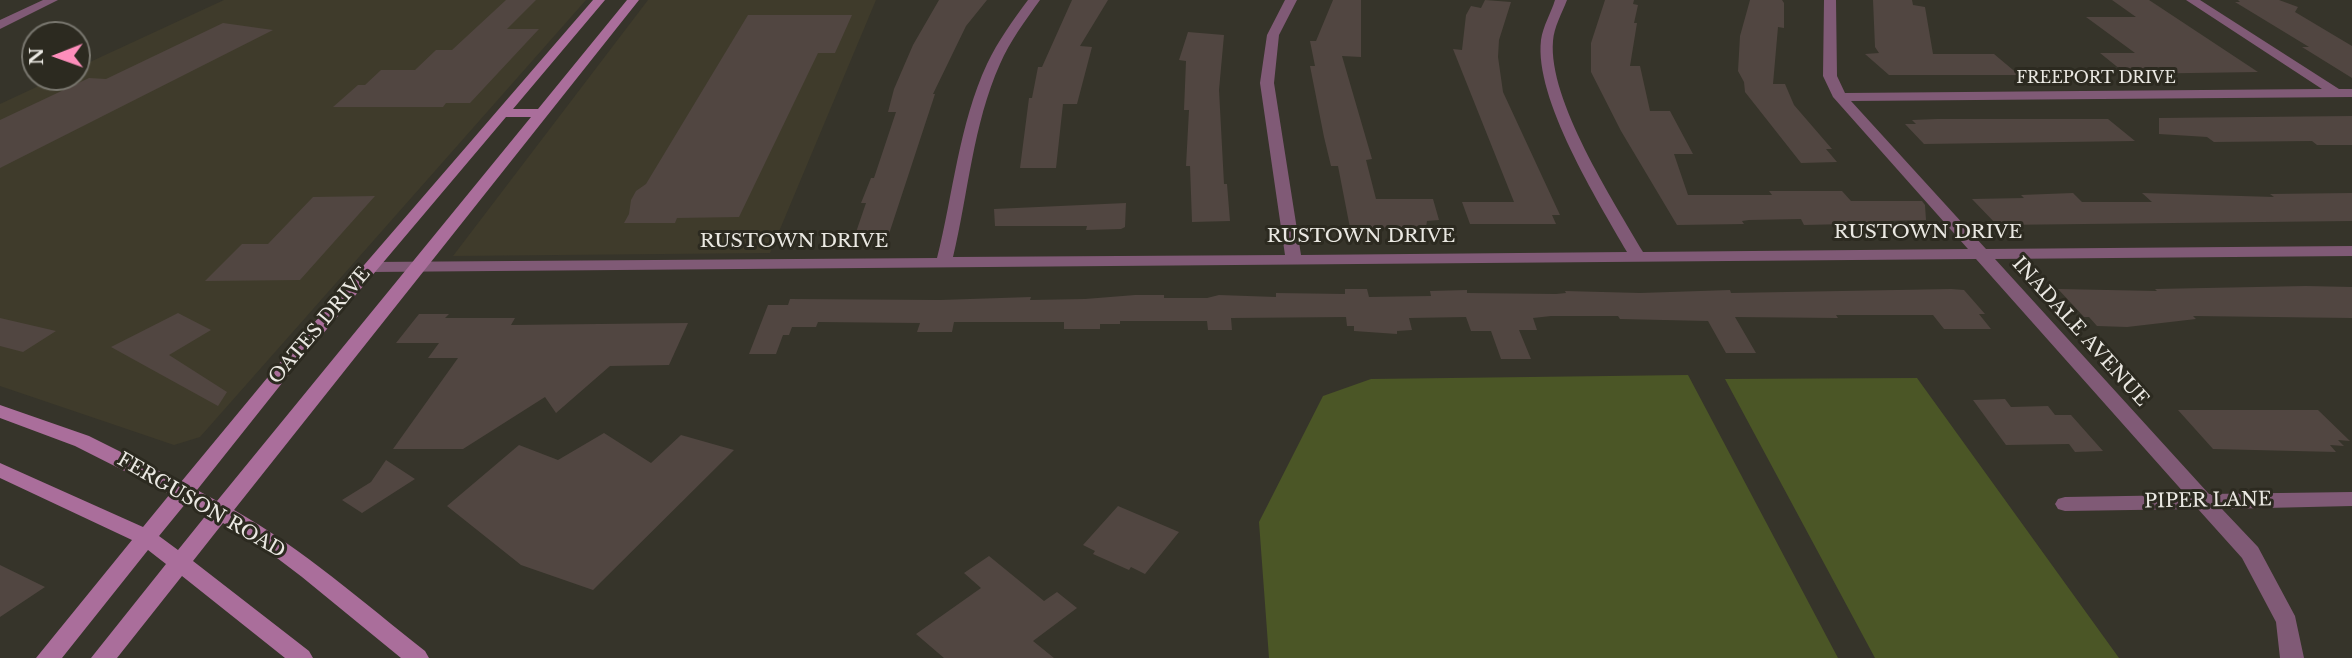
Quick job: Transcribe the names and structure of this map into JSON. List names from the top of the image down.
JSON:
{
  "streets": {
    "main road": ["OATES DRIVE", "FERGUSON ROAD"],
    "street": [
      "FREEPORT DRIVE",
      "RUSTOWN DRIVE",
      "INADALE AVENUE",
      "PIPER LANE"
    ]
  },
  "crossings": [
    ["FREEPORT DRIVE", "INADALE AVENUE"],
    ["RUSTOWN DRIVE", "OATES DRIVE"],
    ["RUSTOWN DRIVE", "INADALE AVENUE"],
    ["OATES DRIVE", "FERGUSON ROAD"],
    ["INADALE AVENUE", "PIPER LANE"]
  ],
  "north": "left"
}
